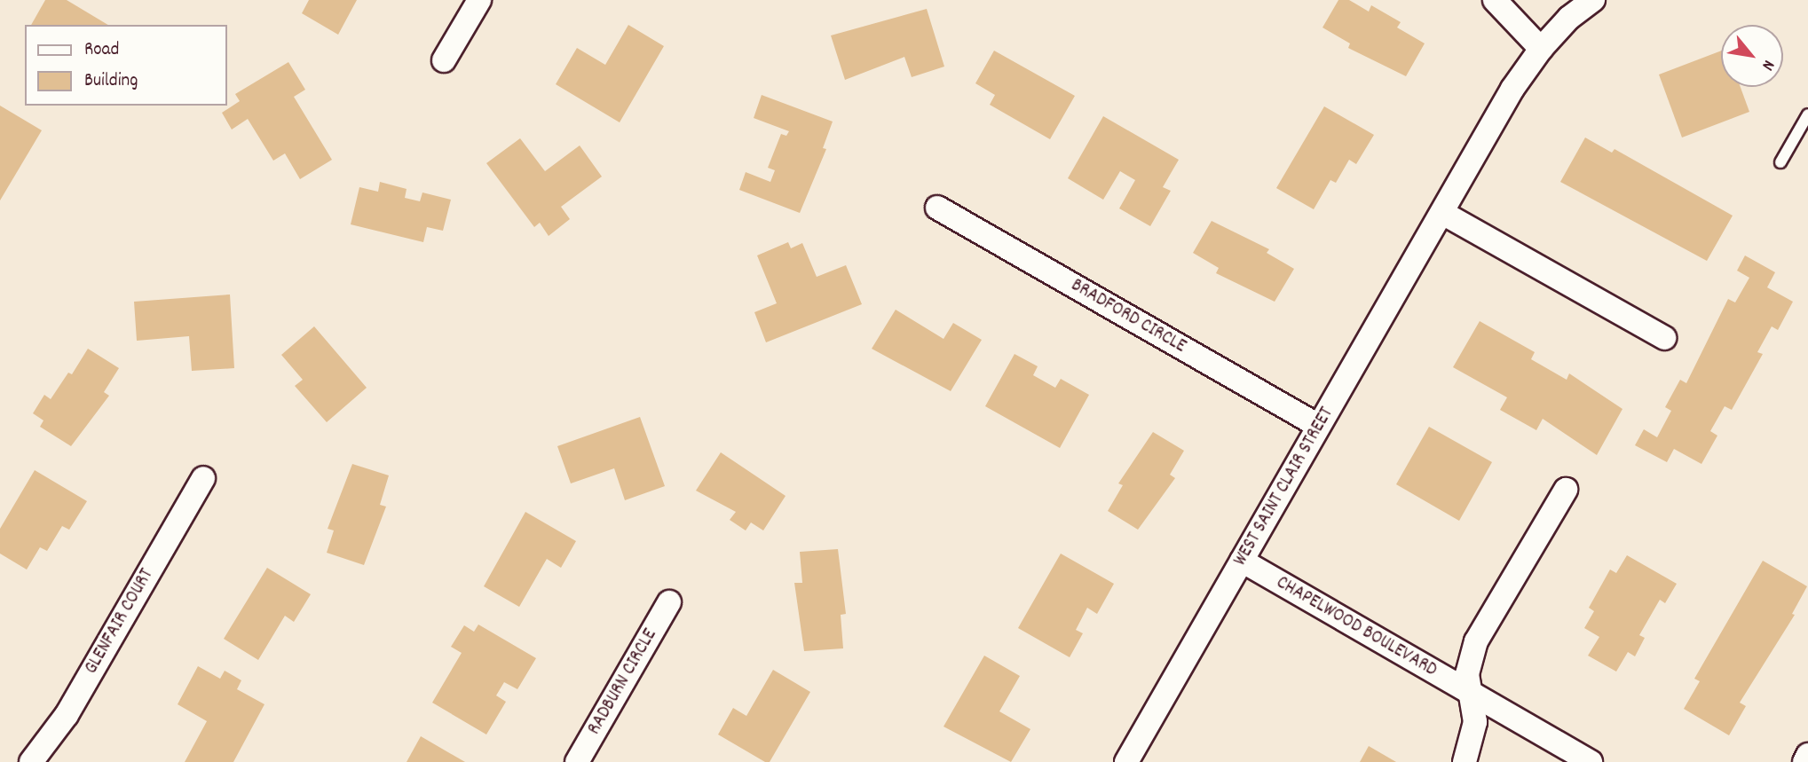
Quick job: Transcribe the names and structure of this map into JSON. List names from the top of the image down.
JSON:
{
  "streets": {
    "street": [
      "BRADFORD CIRCLE",
      "WEST SAINT CLAIR STREET",
      "GLENFAIR COURT",
      "CHAPELWOOD BOULEVARD",
      "RADBURN CIRCLE"
    ]
  },
  "crossings": [
    ["BRADFORD CIRCLE", "WEST SAINT CLAIR STREET"],
    ["WEST SAINT CLAIR STREET", "CHAPELWOOD BOULEVARD"]
  ],
  "legend": ["Road", "Building"],
  "north": "bottom right"
}
